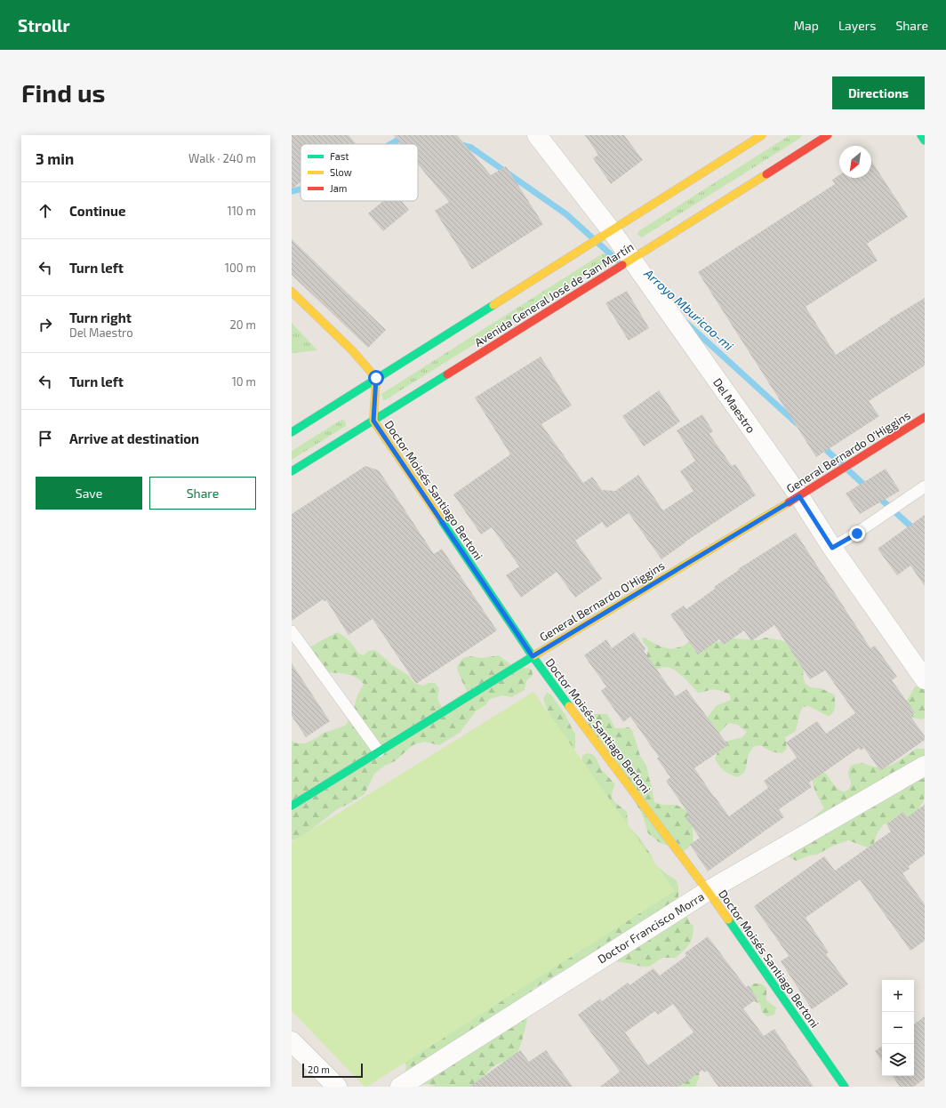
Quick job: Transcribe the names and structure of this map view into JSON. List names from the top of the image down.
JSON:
{
  "streets": {
    "main road": ["Avenida General José de San Martín", "General Bernardo O'Higgins", "Doctor Moisés Santiago Bertoni"],
    "street": ["Del Maestro", "Doctor Francisco Morra"]
  },
  "crossings": [
    ["Avenida General José de San Martín", "Del Maestro"],
    ["Avenida General José de San Martín", "Doctor Moisés Santiago Bertoni"],
    ["Del Maestro", "General Bernardo O'Higgins"],
    ["General Bernardo O'Higgins", "Doctor Moisés Santiago Bertoni"],
    ["Doctor Moisés Santiago Bertoni", "Doctor Francisco Morra"]
  ],
  "water": ["Arroyo Mburicao-mi"],
  "legend": ["Fast", "Slow", "Jam"],
  "scale_bar": "20 m",
  "north": "bottom left",
  "page": {
    "header": "Strollr",
    "nav": ["Map", "Layers", "Share"],
    "buttons": [
      "Directions",
      ["Save", "Share"]
    ],
    "title": "Find us",
    "heading": ["3 min", "Walk · 240 m"],
    "list": [
      ["Continue", "110 m"],
      ["Turn left", "100 m"],
      ["Turn right", "Del Maestro", "20 m"],
      ["Turn left", "10 m"],
      "Arrive at destination"
    ],
    "map_buttons": ["+", "−"],
    "scale": "20 m"
  }
}
